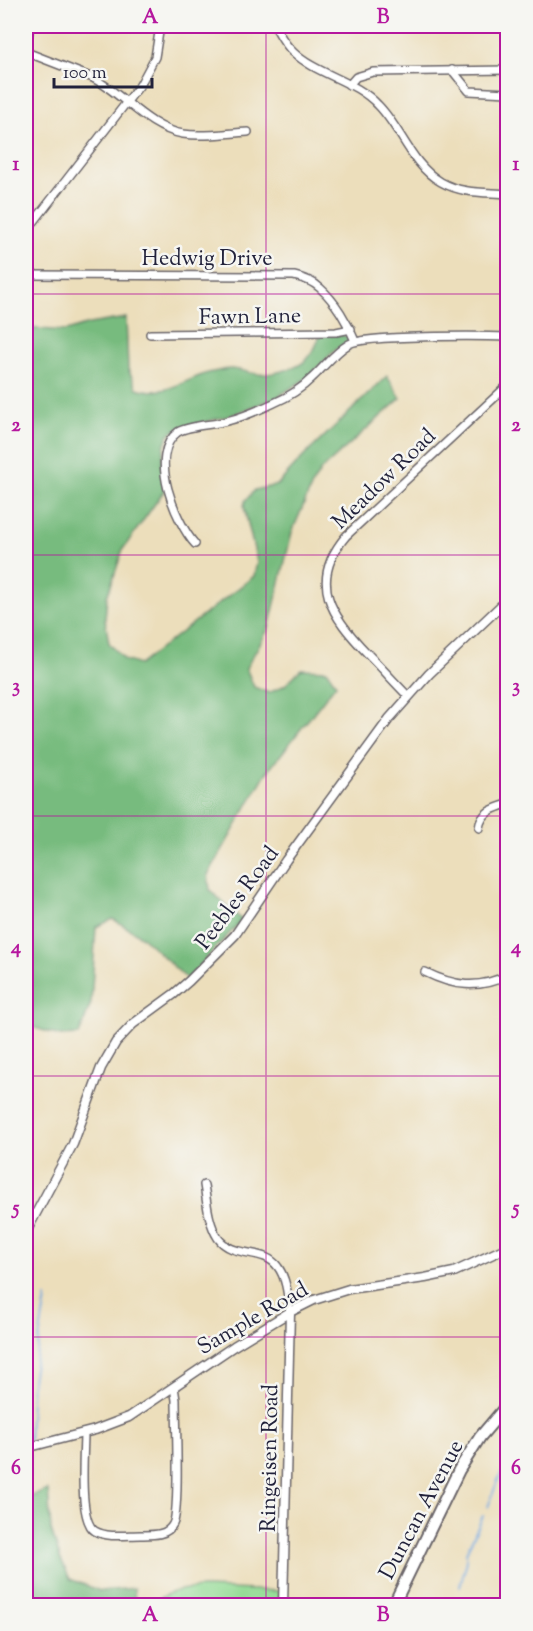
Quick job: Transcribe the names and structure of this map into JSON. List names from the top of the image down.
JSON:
{
  "streets": {
    "main road": ["Duncan Avenue"],
    "street": [
      "Hedwig Drive",
      "Fawn Lane",
      "Meadow Road",
      "Peebles Road",
      "Sample Road",
      "Ringeisen Road"
    ]
  },
  "crossings": [
    ["Hedwig Drive", "Fawn Lane"],
    ["Meadow Road", "Peebles Road"],
    ["Sample Road", "Ringeisen Road"]
  ],
  "scale_bar": "100 m",
  "grid": {
    "columns": ["A", "B"],
    "rows": [
      "1",
      "2",
      "3",
      "4",
      "5",
      "6"
    ]
  }
}
